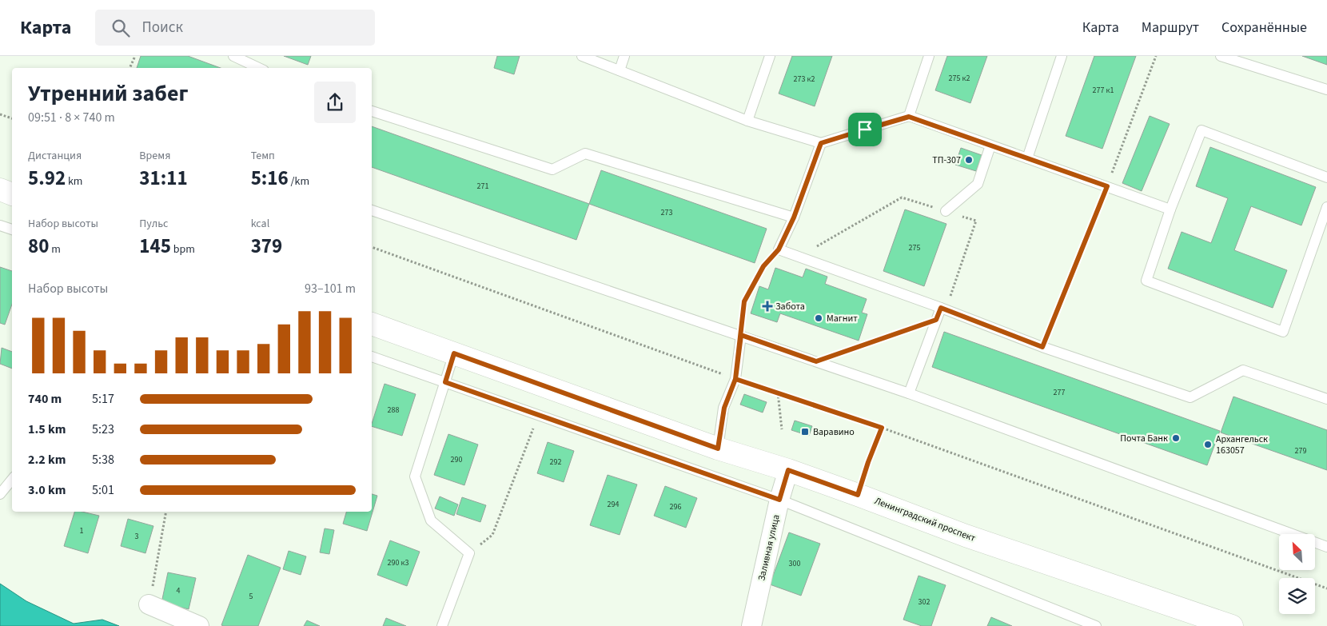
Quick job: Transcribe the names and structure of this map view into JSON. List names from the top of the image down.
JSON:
{
  "streets": {
    "main road": ["Ленинградский проспект"],
    "street": ["Заливная улица"]
  },
  "crossings": [
    ["Ленинградский проспект", "Заливная улица"]
  ],
  "places": {
    "other": [
      "ТП-307",
      "Магнит",
      "Почта Банк",
      "Архангельск 163057"
    ],
    "health": ["Забота"],
    "transit": ["Варавино"]
  },
  "house_numbers": [
    "275 к2",
    "273 к2",
    "277 к1",
    "271",
    "273",
    "275",
    "277",
    "288",
    "279",
    "290",
    "292",
    "294",
    "296",
    "1",
    "3",
    "290 к3",
    "300",
    "4",
    "5",
    "302"
  ],
  "north": "top left",
  "page": {
    "header": "Карта",
    "search": "Поиск",
    "nav": ["Карта", "Маршрут", "Сохранённые"],
    "heading": ["Утренний забег", "09:51 · 8 × 740 m"],
    "stats": [
      ["Дистанция", "5.92 km"],
      ["Время", "31:11"],
      ["Темп", "5:16 /km"],
      ["Набор высоты", "80 m"],
      ["Пульс", "145 bpm"],
      ["kcal", "379"]
    ],
    "chart": ["Набор высоты", "93–101 m"],
    "list": [
      {
        "name": "740 m",
        "note": "5:17"
      },
      {
        "name": "1.5 km",
        "note": "5:23"
      },
      {
        "name": "2.2 km",
        "note": "5:38"
      },
      {
        "name": "3.0 km",
        "note": "5:01"
      }
    ]
  }
}
